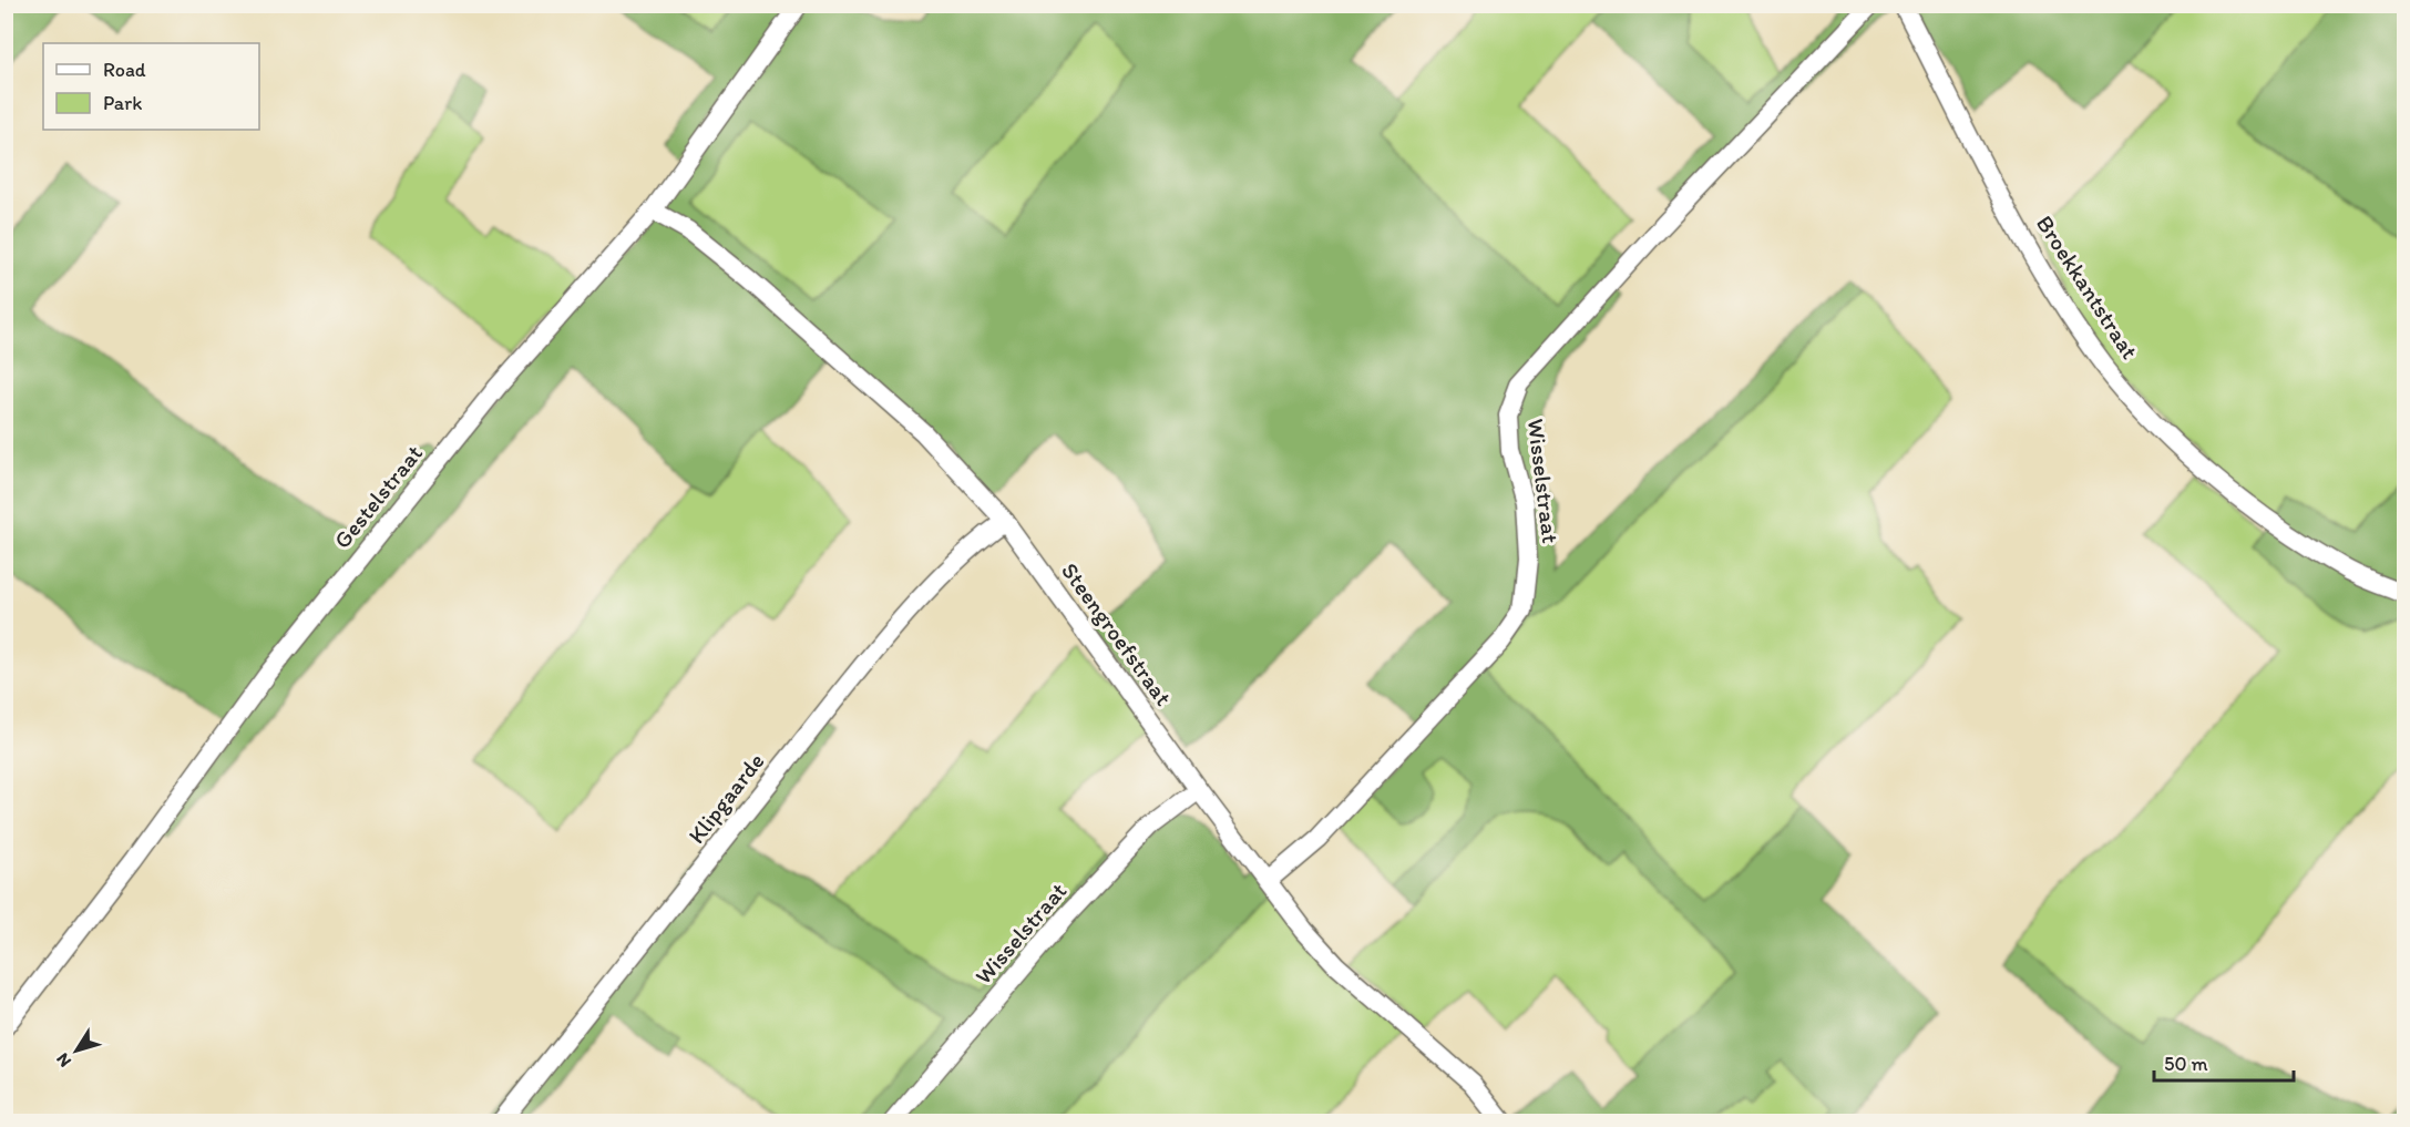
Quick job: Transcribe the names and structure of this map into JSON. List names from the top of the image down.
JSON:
{
  "streets": {
    "street": [
      "Broekkantstraat",
      "Wisselstraat",
      "Gestelstraat",
      "Steengroefstraat",
      "Klipgaarde"
    ]
  },
  "crossings": [
    ["Wisselstraat", "Steengroefstraat"],
    ["Gestelstraat", "Steengroefstraat"],
    ["Steengroefstraat", "Klipgaarde"]
  ],
  "legend": ["Road", "Park"],
  "scale_bar": "50 m",
  "north": "bottom left"
}
